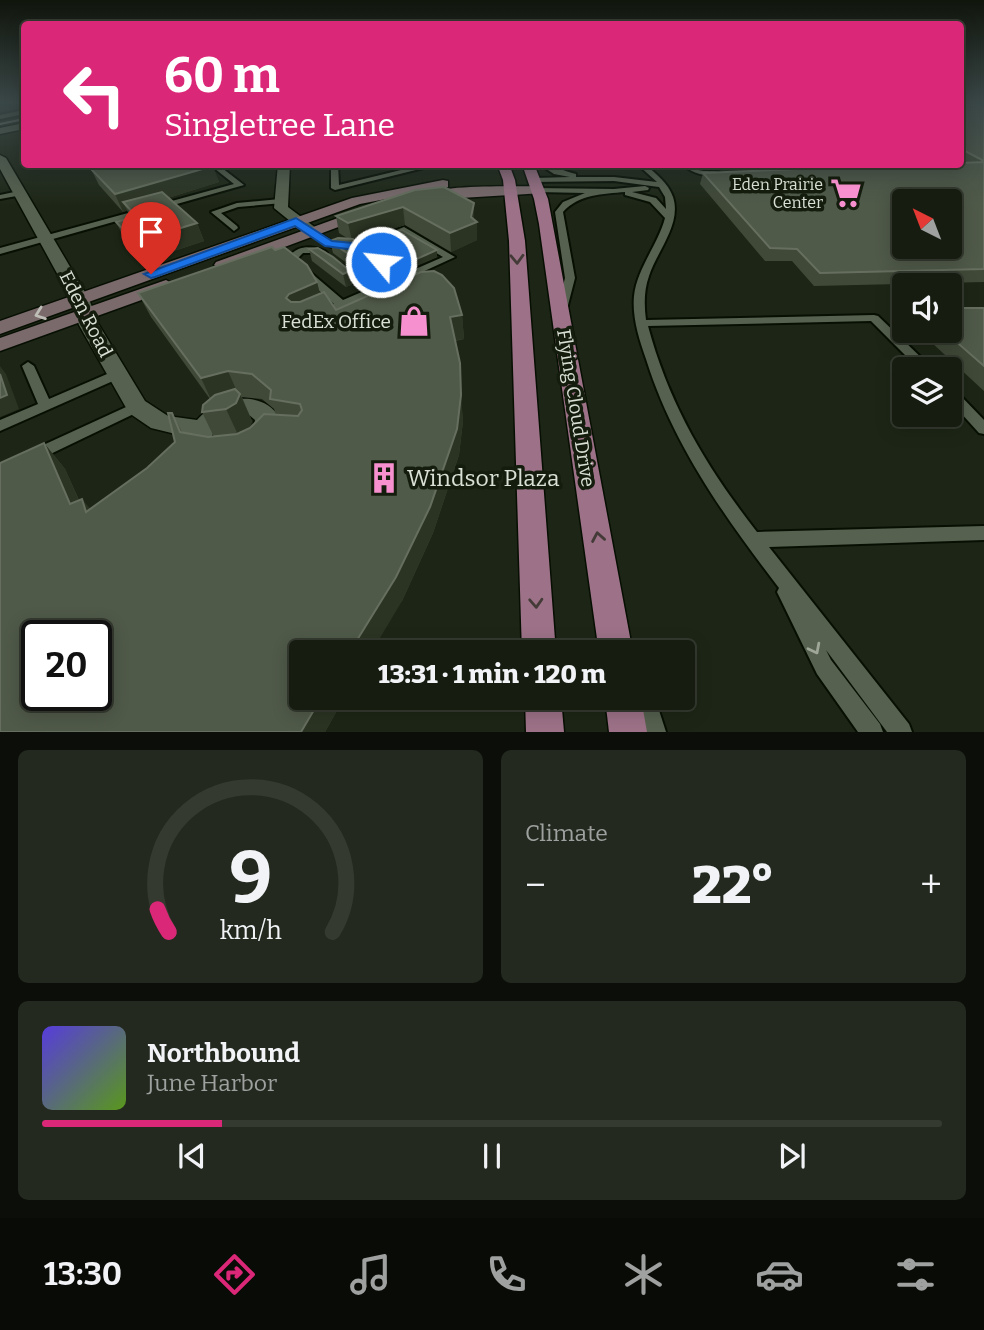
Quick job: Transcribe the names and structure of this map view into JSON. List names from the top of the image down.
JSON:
{
  "streets": {
    "main road": ["Flying Cloud Drive"],
    "street": ["Eden Road"]
  },
  "places": {
    "supermarket": ["Eden Prairie Center"],
    "shop": ["FedEx Office"],
    "building": ["Windsor Plaza"]
  },
  "north": "top left",
  "page": {
    "turn": ["60 m", "Singletree Lane"],
    "limit": "20",
    "trip": "13:31 · 1 min · 120 m",
    "tile": "Climate",
    "heat": ["−", "22°", "+"],
    "song": ["Northbound", "June Harbor"],
    "tabs": "13:30",
    "gauge": ["9", "km/h"]
  }
}
